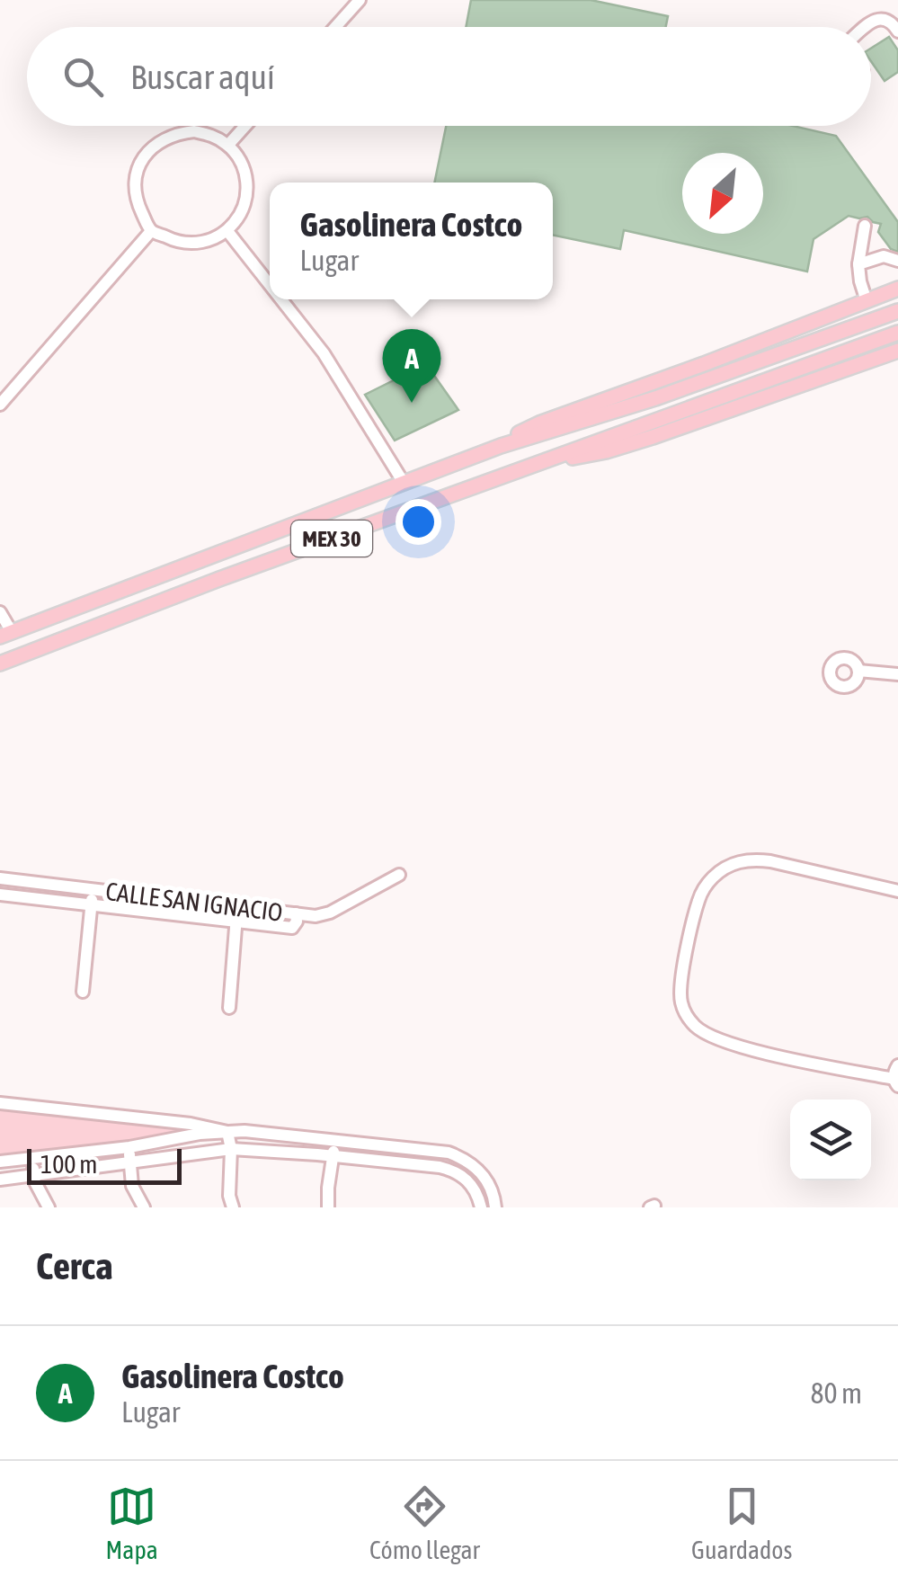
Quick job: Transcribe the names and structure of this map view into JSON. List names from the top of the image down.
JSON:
{
  "streets": {
    "main road": ["MEX 30"],
    "street": ["CALLE SAN IGNACIO"]
  },
  "scale_bar": "100 m",
  "north": "bottom left",
  "page": {
    "search": "Buscar aquí",
    "popup": ["Gasolinera Costco", "Lugar"],
    "pins": "A",
    "scale": "100 m",
    "heading": "Cerca",
    "list": [
      {
        "mark": "A",
        "name": "Gasolinera Costco",
        "note": "Lugar",
        "value": "80 m"
      }
    ],
    "nav": ["Mapa", "Cómo llegar", "Guardados"]
  }
}
